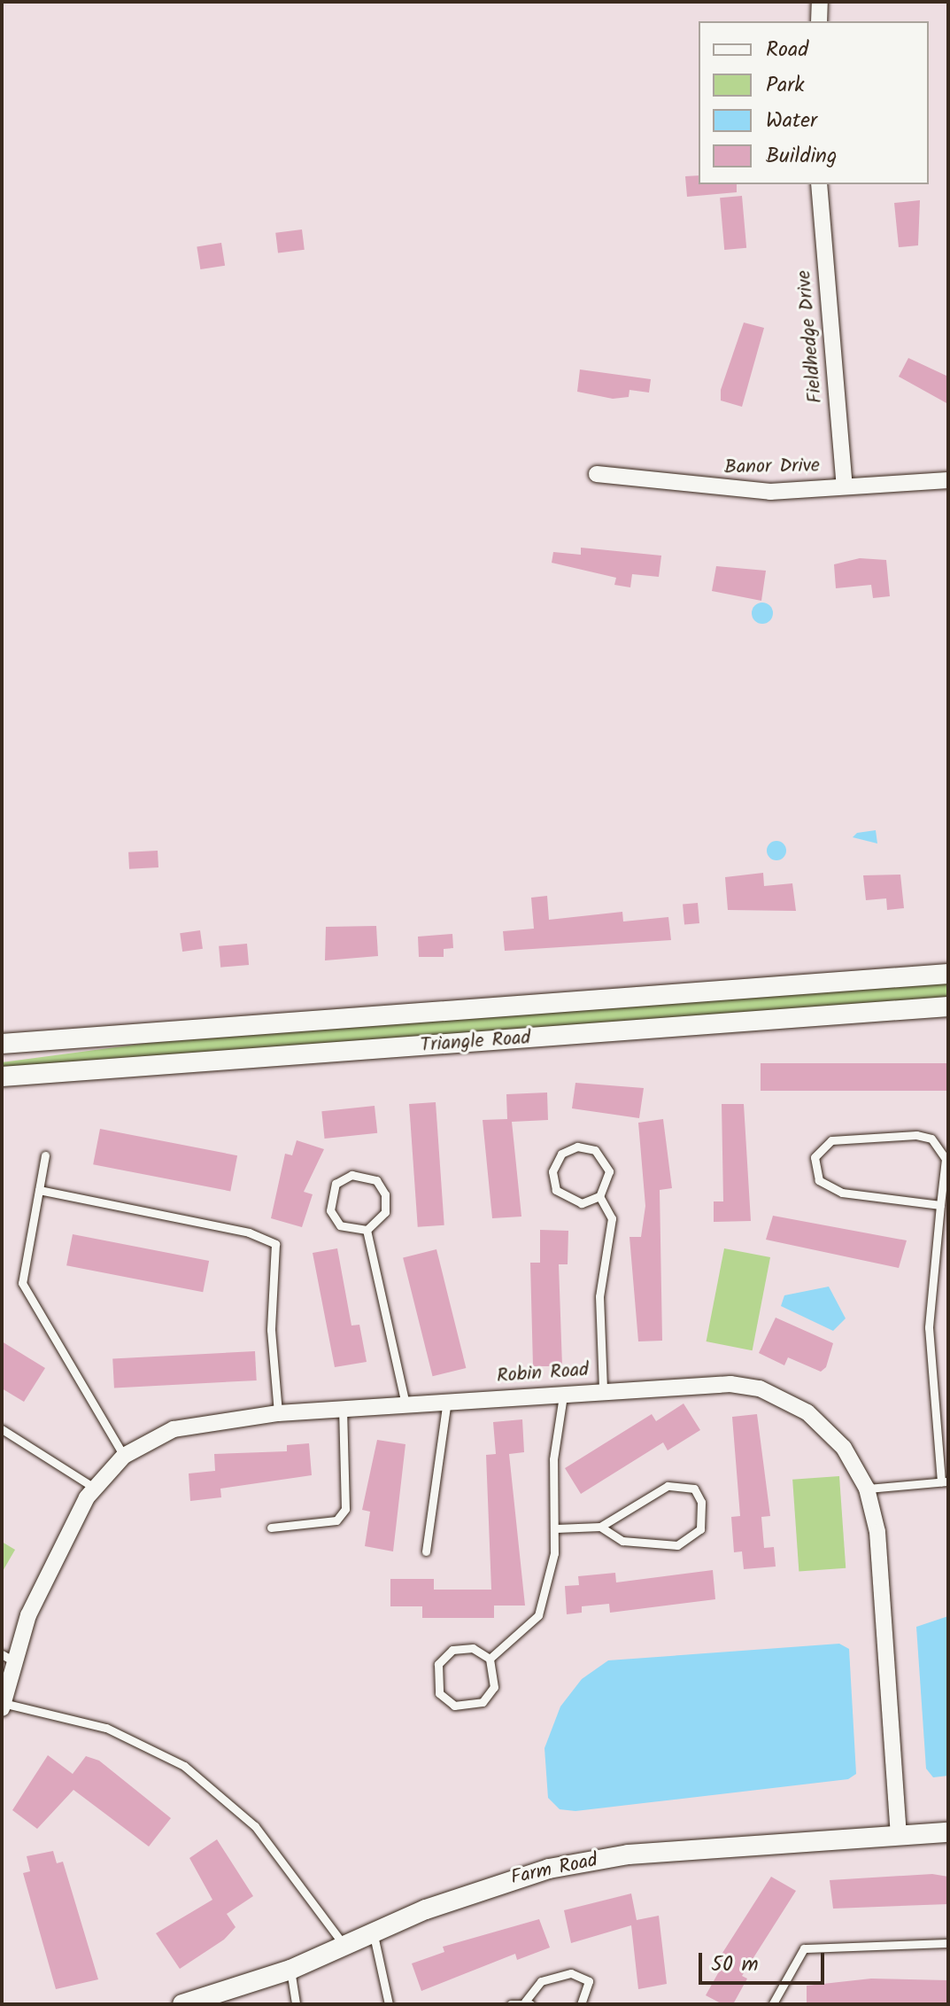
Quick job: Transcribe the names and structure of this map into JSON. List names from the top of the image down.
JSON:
{
  "streets": {
    "street": [
      "Fieldhedge Drive",
      "Banor Drive",
      "Triangle Road",
      "Robin Road",
      "Farm Road"
    ]
  },
  "crossings": [
    ["Fieldhedge Drive", "Banor Drive"],
    ["Robin Road", "Farm Road"]
  ],
  "legend": [
    "Road",
    "Park",
    "Water",
    "Building"
  ],
  "scale_bar": "50 m"
}
